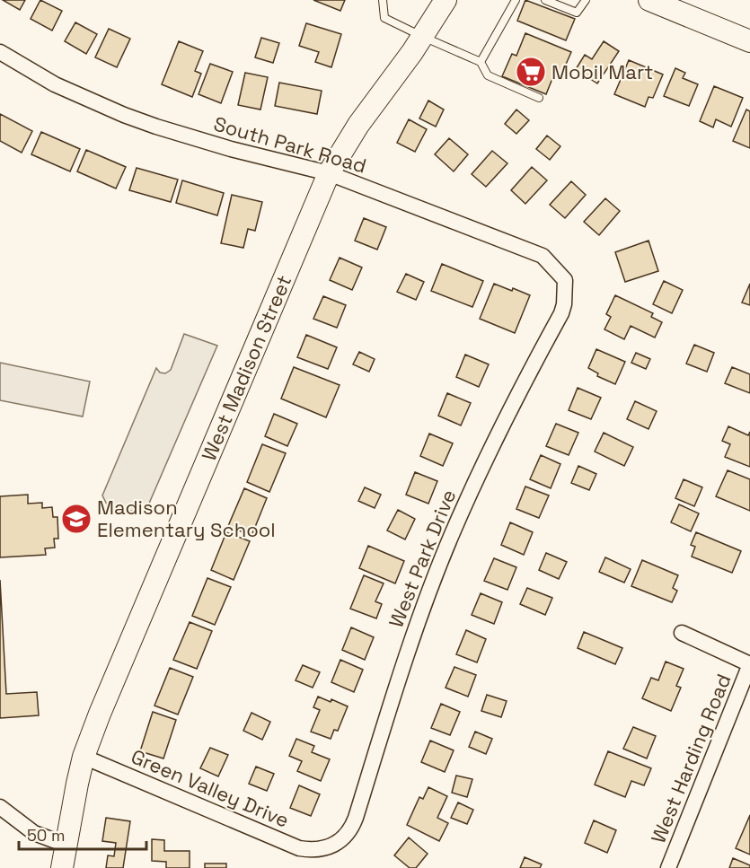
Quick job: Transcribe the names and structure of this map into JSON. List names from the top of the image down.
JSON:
{
  "streets": {
    "street": [
      "South Park Road",
      "West Madison Street",
      "West Park Drive",
      "West Harding Road",
      "Green Valley Drive"
    ]
  },
  "crossings": [
    ["South Park Road", "West Madison Street"],
    ["South Park Road", "West Park Drive"],
    ["West Madison Street", "Green Valley Drive"],
    ["West Park Drive", "Green Valley Drive"]
  ],
  "places": {
    "supermarket": ["Mobil Mart"],
    "school or university": ["Madison Elementary School"]
  },
  "scale_bar": "50 m"
}
